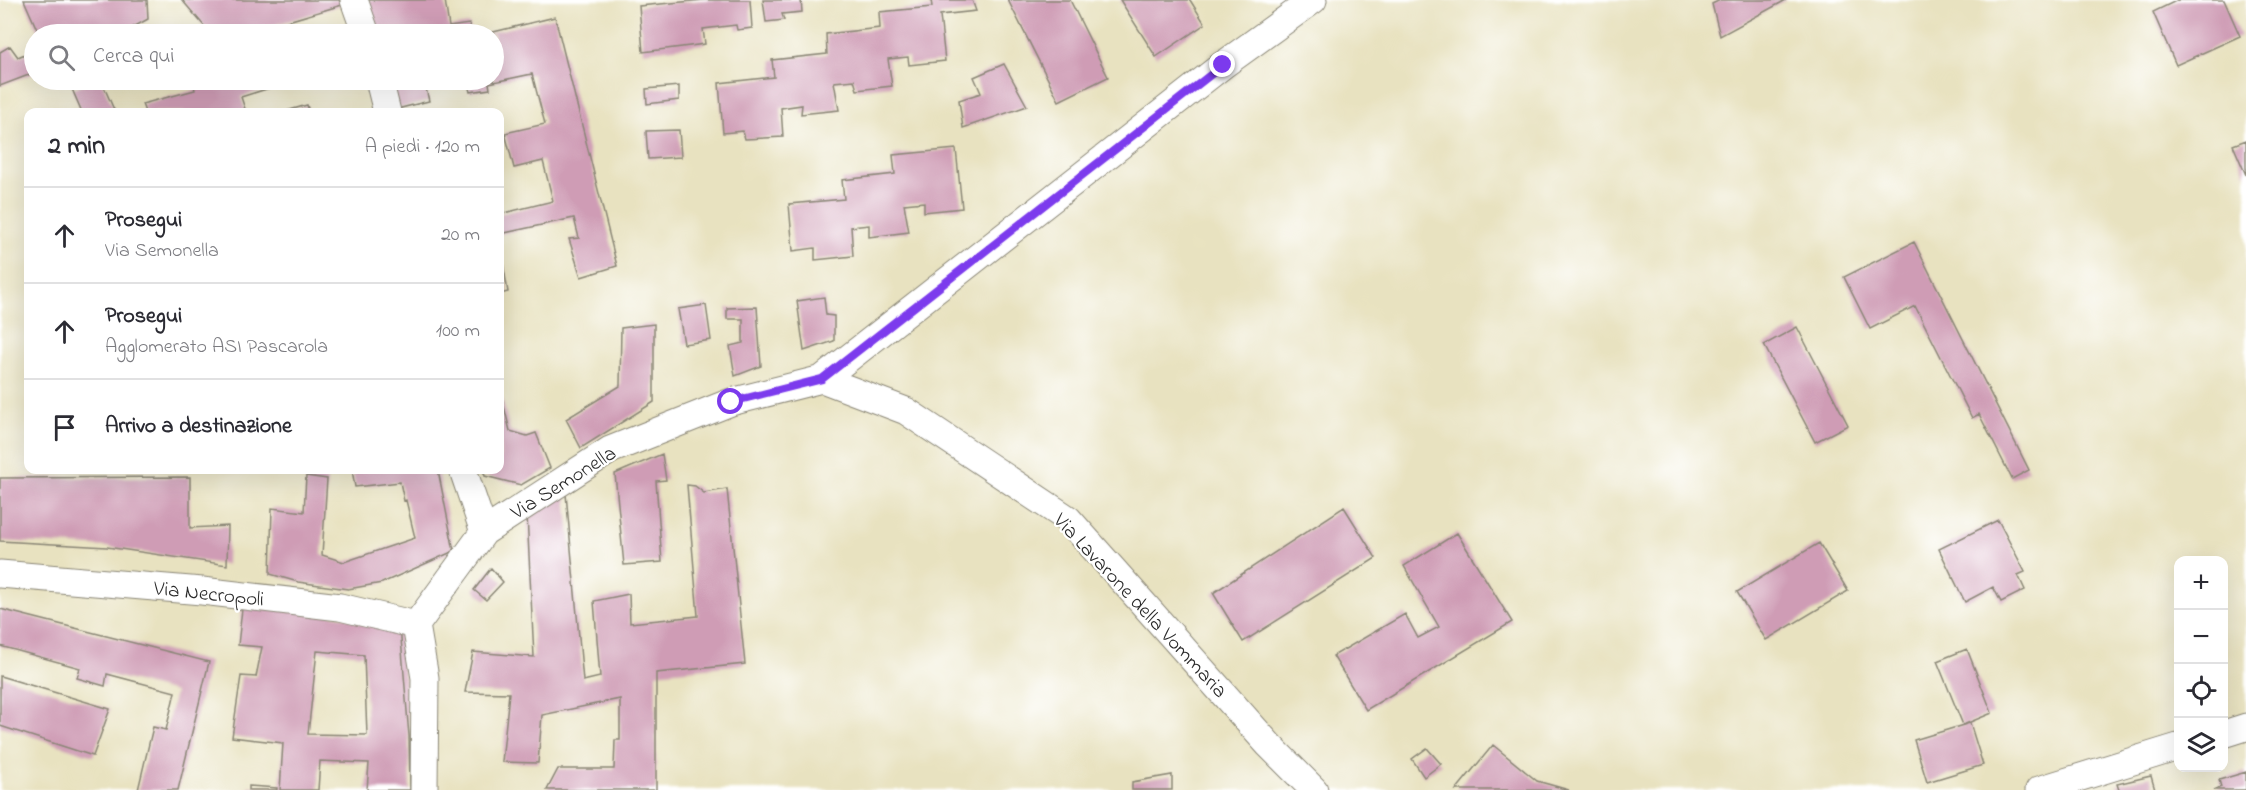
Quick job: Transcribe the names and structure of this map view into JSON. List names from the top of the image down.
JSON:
{
  "streets": {
    "street": ["Via Semonella", "Via Necropoli", "Via Lavarone della Vommaria"]
  },
  "crossings": [
    ["Via Semonella", "Via Necropoli"],
    ["Via Semonella", "Via Lavarone della Vommaria"]
  ],
  "page": {
    "search": "Cerca qui",
    "heading": ["2 min", "A piedi · 120 m"],
    "list": [
      ["Prosegui", "Via Semonella", "20 m"],
      ["Prosegui", "Agglomerato ASI Pascarola", "100 m"],
      "Arrivo a destinazione"
    ],
    "map_buttons": ["+", "−"]
  }
}
